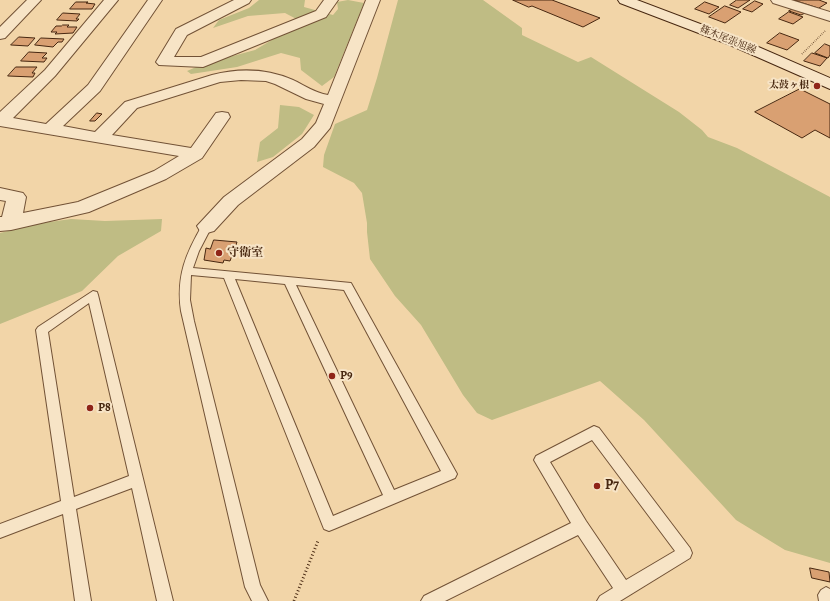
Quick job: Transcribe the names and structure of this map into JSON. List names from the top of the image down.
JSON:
{
  "streets": {
    "street": ["篠木尾張旭線"]
  },
  "places": [
    "太鼓ヶ根",
    "守衛室",
    "P9",
    "P8",
    "P7"
  ]
}
